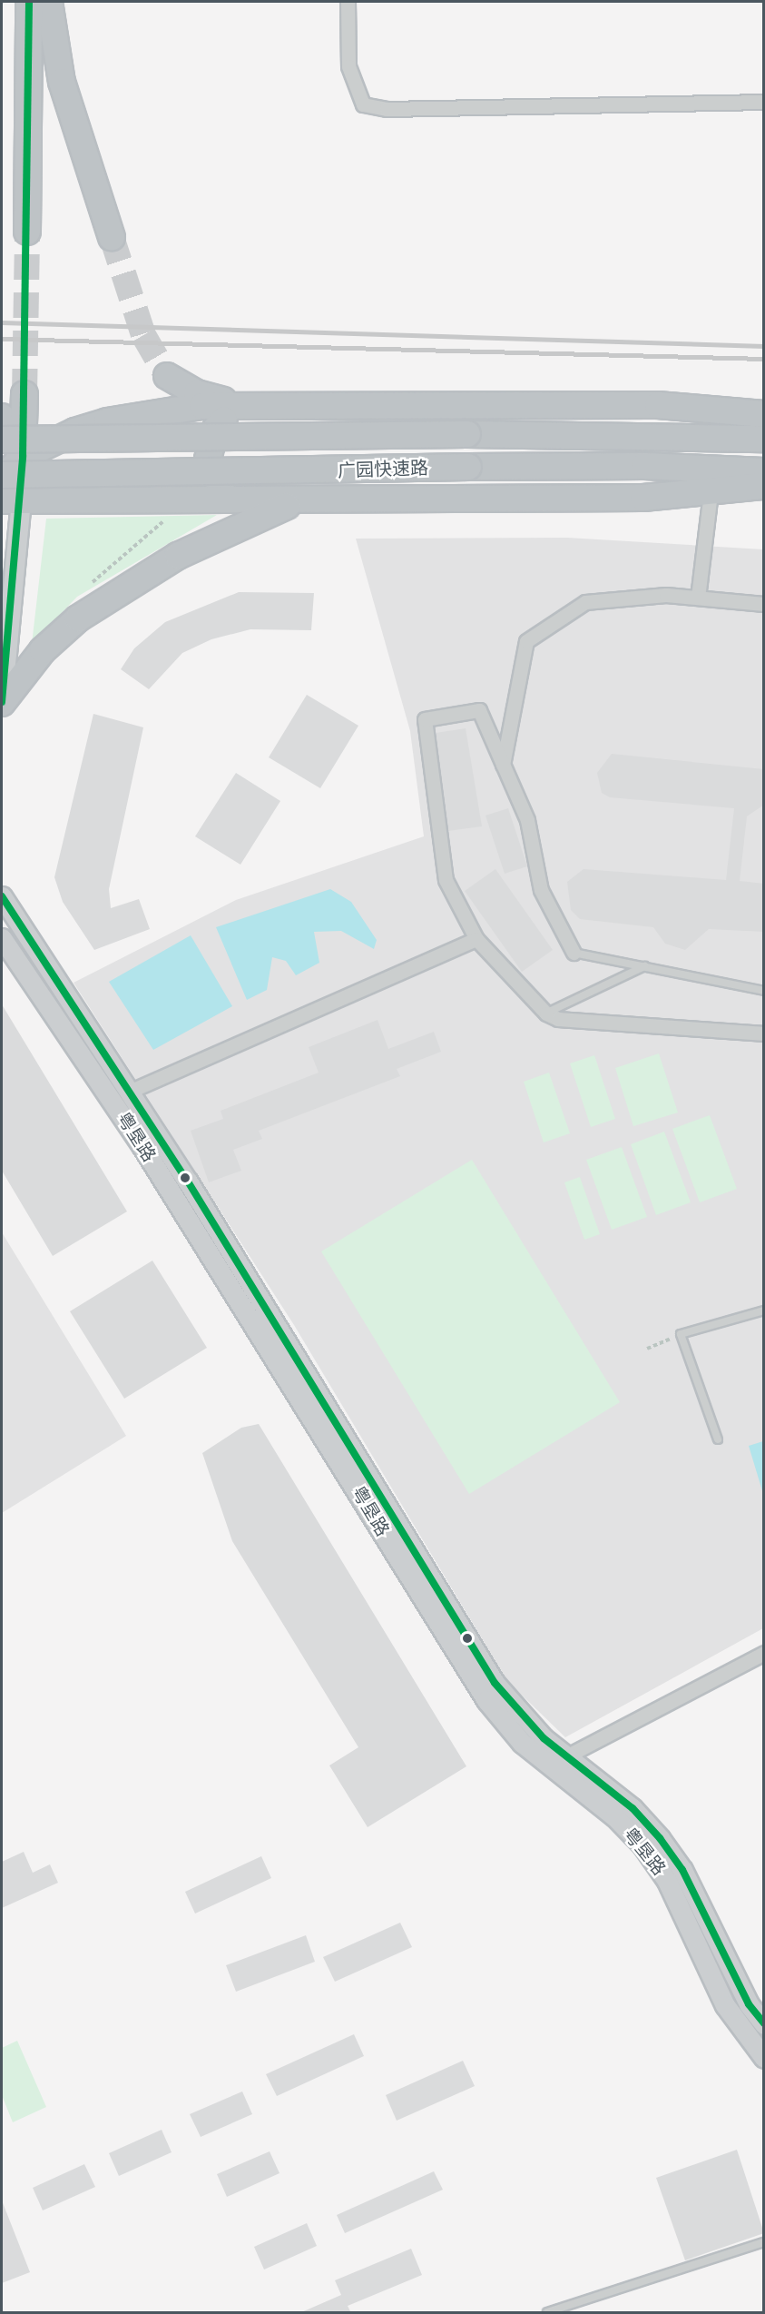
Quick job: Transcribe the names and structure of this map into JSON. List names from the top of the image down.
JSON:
{
  "streets": {
    "highway": ["广园快速路"],
    "main road": ["粤垦路"]
  }
}
